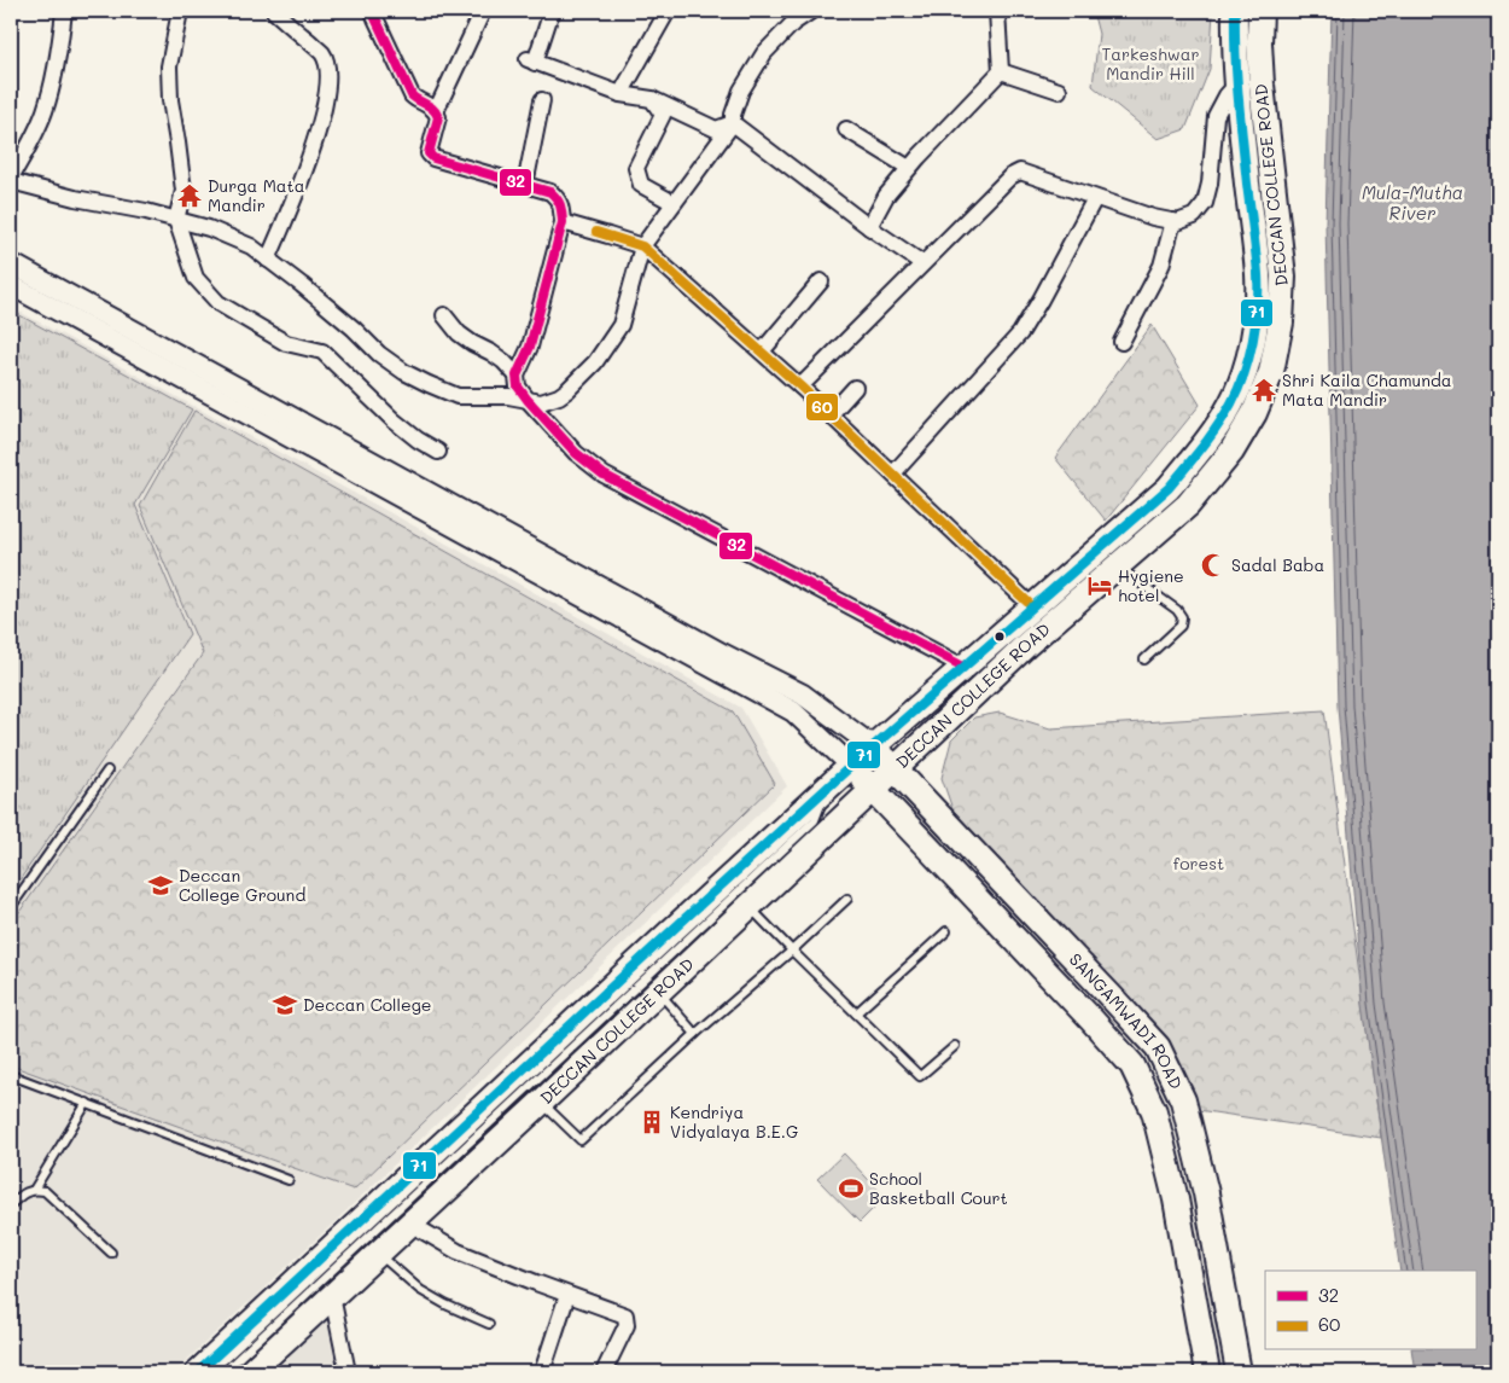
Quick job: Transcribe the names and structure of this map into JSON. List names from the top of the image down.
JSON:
{
  "streets": {
    "main road": ["DECCAN COLLEGE ROAD", "SANGAMWADI ROAD"]
  },
  "crossings": [
    ["DECCAN COLLEGE ROAD", "SANGAMWADI ROAD"]
  ],
  "water": ["Mula-Mutha River"],
  "parks": ["Tarkeshwar Mandir Hill", "forest"],
  "places": {
    "temple": ["Durga Mata Mandir", "Shri Kaila Chamunda Mata Mandir"],
    "mosque": ["Sadal Baba"],
    "hotel": ["Hygiene hotel"],
    "school or university": ["Deccan College Ground", "Deccan College"],
    "building": ["Kendriya Vidyalaya B.E.G"],
    "sports": ["School Basketball Court"]
  },
  "lines": ["transit line 32", "transit line 71", "transit line 60"],
  "legend": ["32", "60"]
}
